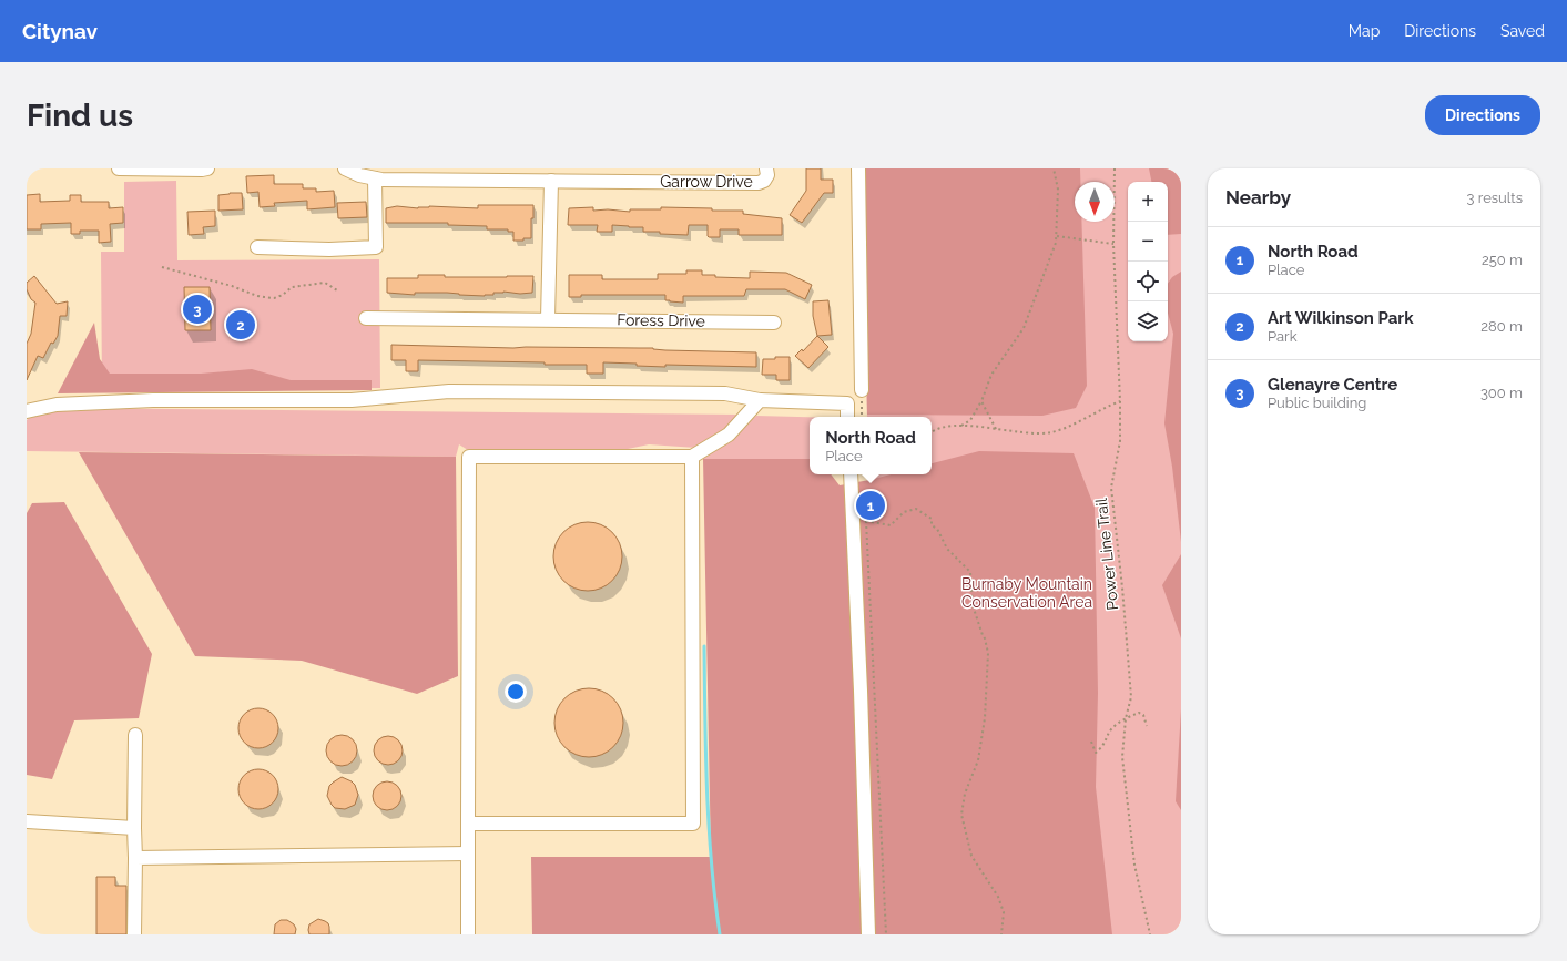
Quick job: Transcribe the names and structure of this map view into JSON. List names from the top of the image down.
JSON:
{
  "streets": {
    "street": ["Garrow Drive", "Foress Drive"],
    "path": ["Power Line Trail"]
  },
  "parks": ["Burnaby Mountain Conservation Area"],
  "north": "bottom",
  "page": {
    "header": "Citynav",
    "nav": ["Map", "Directions", "Saved"],
    "buttons": "Directions",
    "title": "Find us",
    "heading": ["Nearby", "3 results"],
    "map_buttons": ["+", "−"],
    "list": [
      {
        "mark": "1",
        "name": "North Road",
        "note": "Place",
        "value": "250 m"
      },
      {
        "mark": "2",
        "name": "Art Wilkinson Park",
        "note": "Park",
        "value": "280 m"
      },
      {
        "mark": "3",
        "name": "Glenayre Centre",
        "note": "Public building",
        "value": "300 m"
      }
    ],
    "pins": ["3", "2", "1"],
    "popup": ["North Road", "Place"]
  }
}
